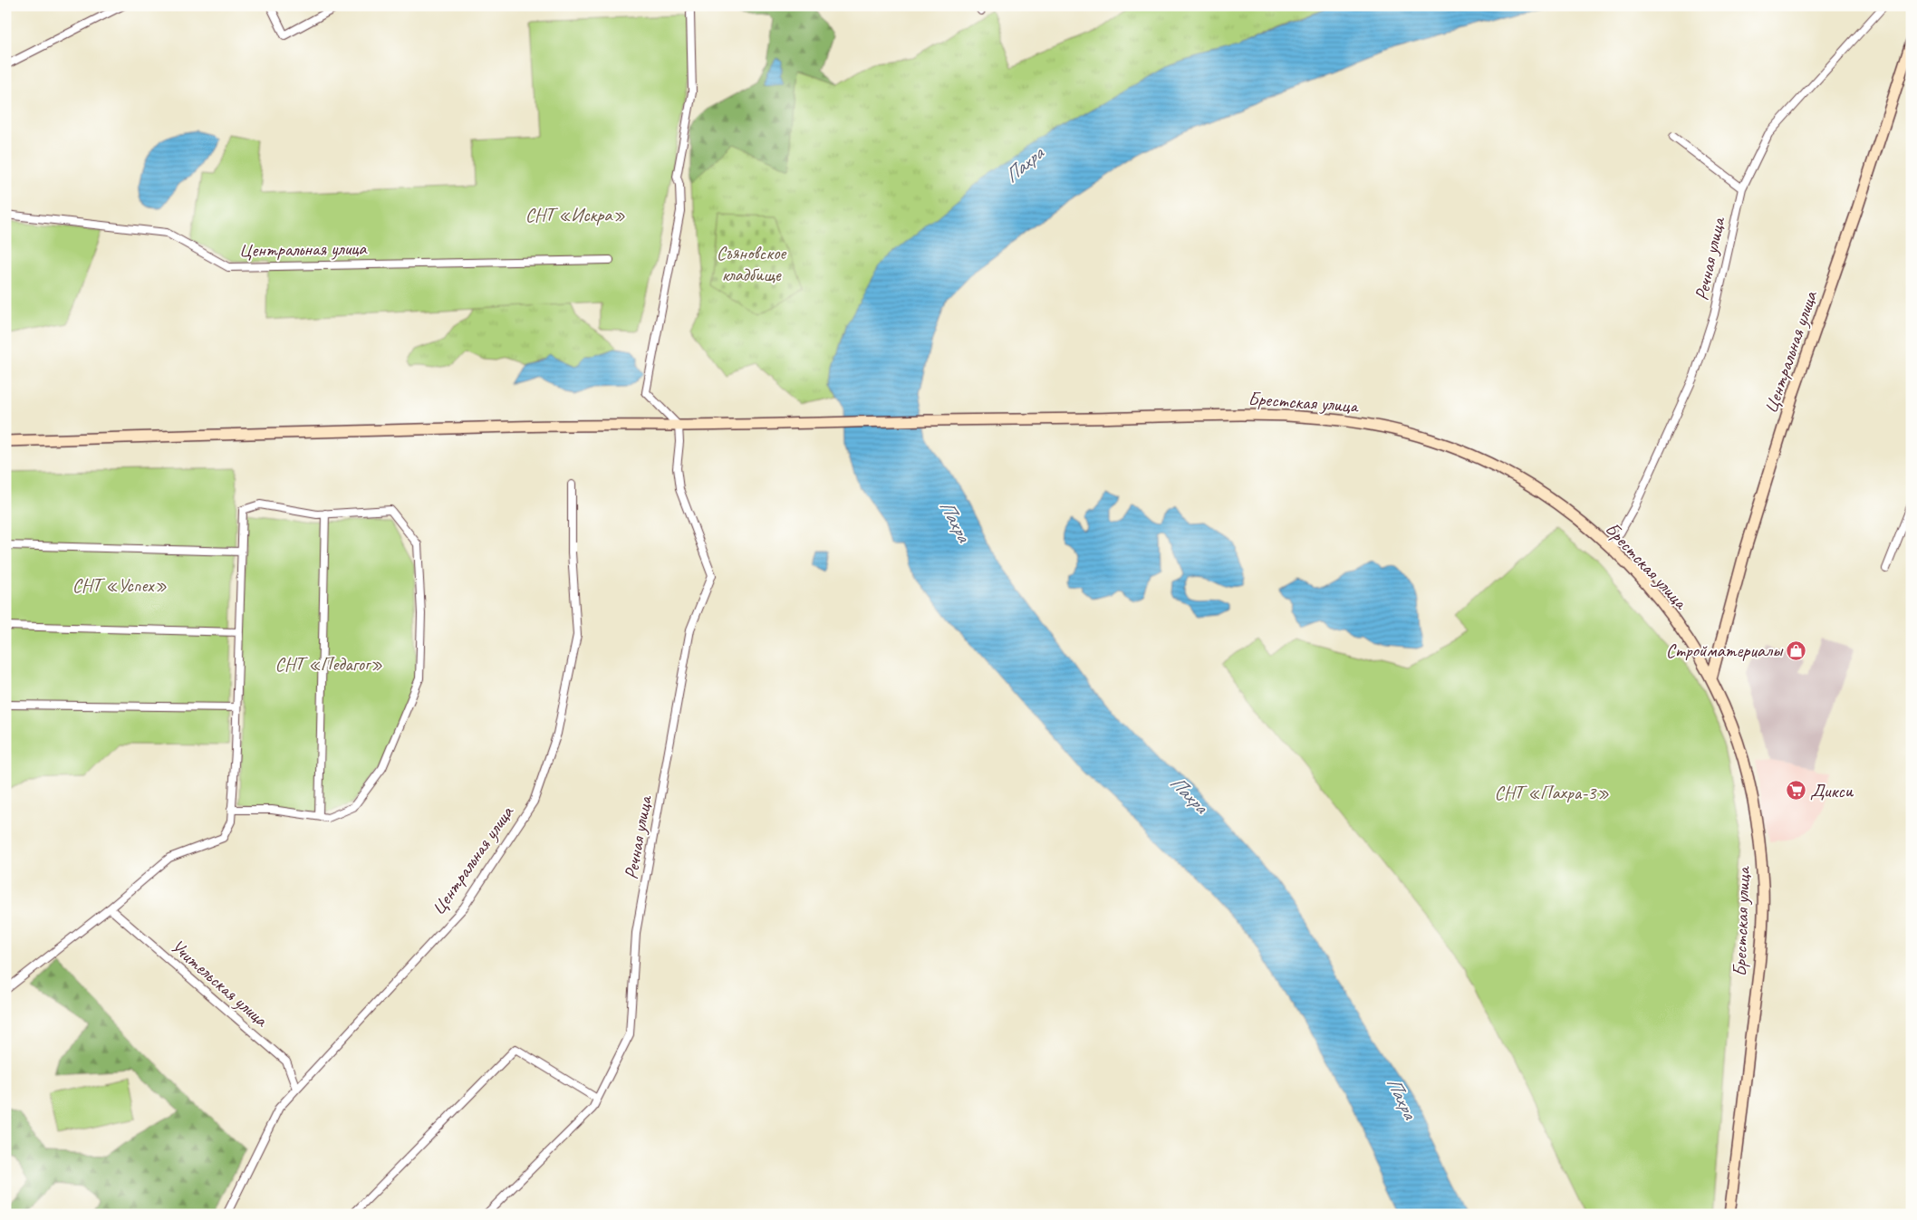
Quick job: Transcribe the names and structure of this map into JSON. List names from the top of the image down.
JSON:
{
  "streets": {
    "main road": ["Центральная улица", "Брестская улица"],
    "street": ["Речная улица", "Учительская улица"]
  },
  "crossings": [
    ["Центральная улица", "Брестская улица"],
    ["Центральная улица", "Учительская улица"],
    ["Речная улица", "Брестская улица"]
  ],
  "water": ["Пахра"],
  "parks": [
    "СНТ «Искра»",
    "Съяновское кладбище",
    "СНТ «Успех»",
    "СНТ «Педагог»",
    "СНТ «Пахра-3»"
  ],
  "places": {
    "shop": ["Стройматериалы"],
    "supermarket": ["Дикси"]
  }
}
